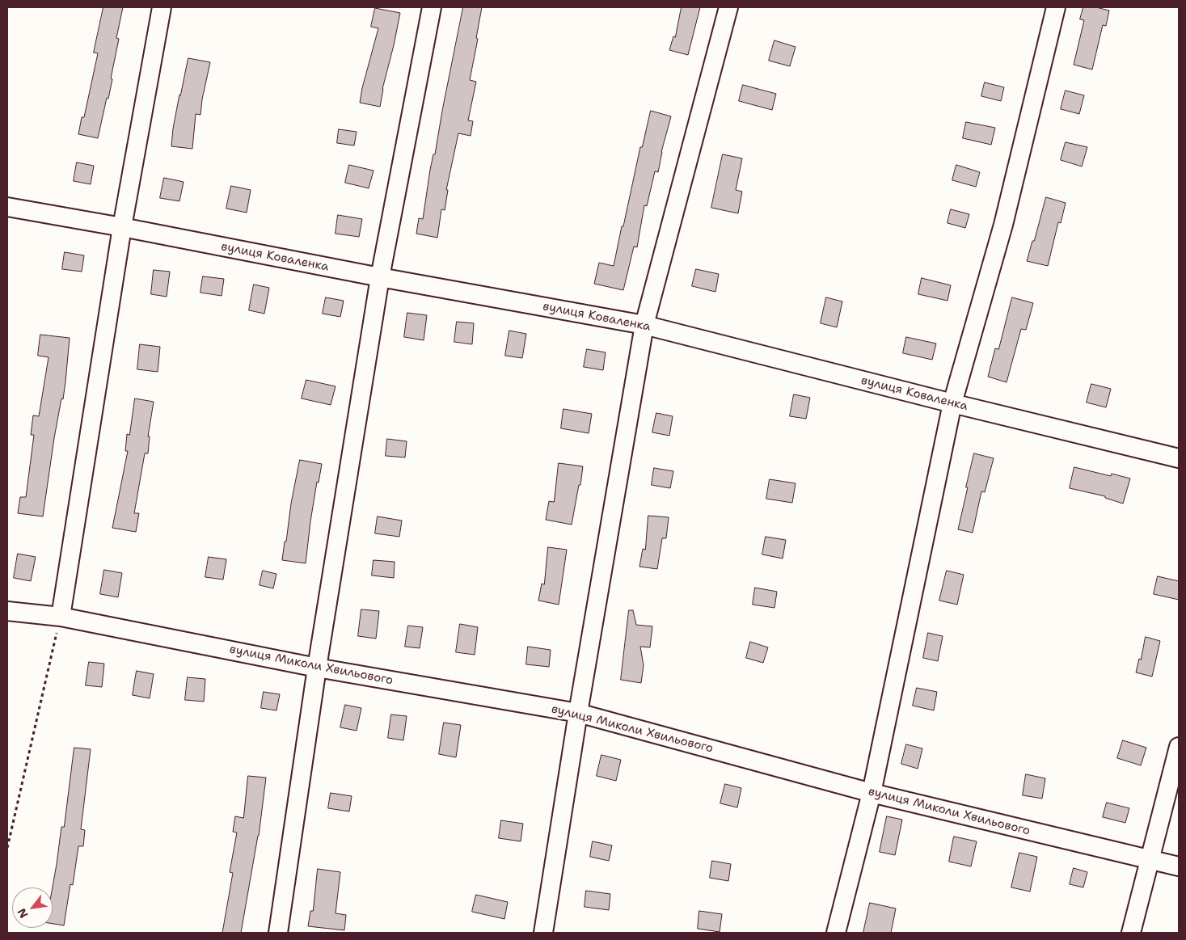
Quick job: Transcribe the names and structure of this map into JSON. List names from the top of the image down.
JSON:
{
  "streets": {
    "street": ["вулиця Коваленка", "вулиця Миколи Хвильового"]
  },
  "north": "bottom left"
}
